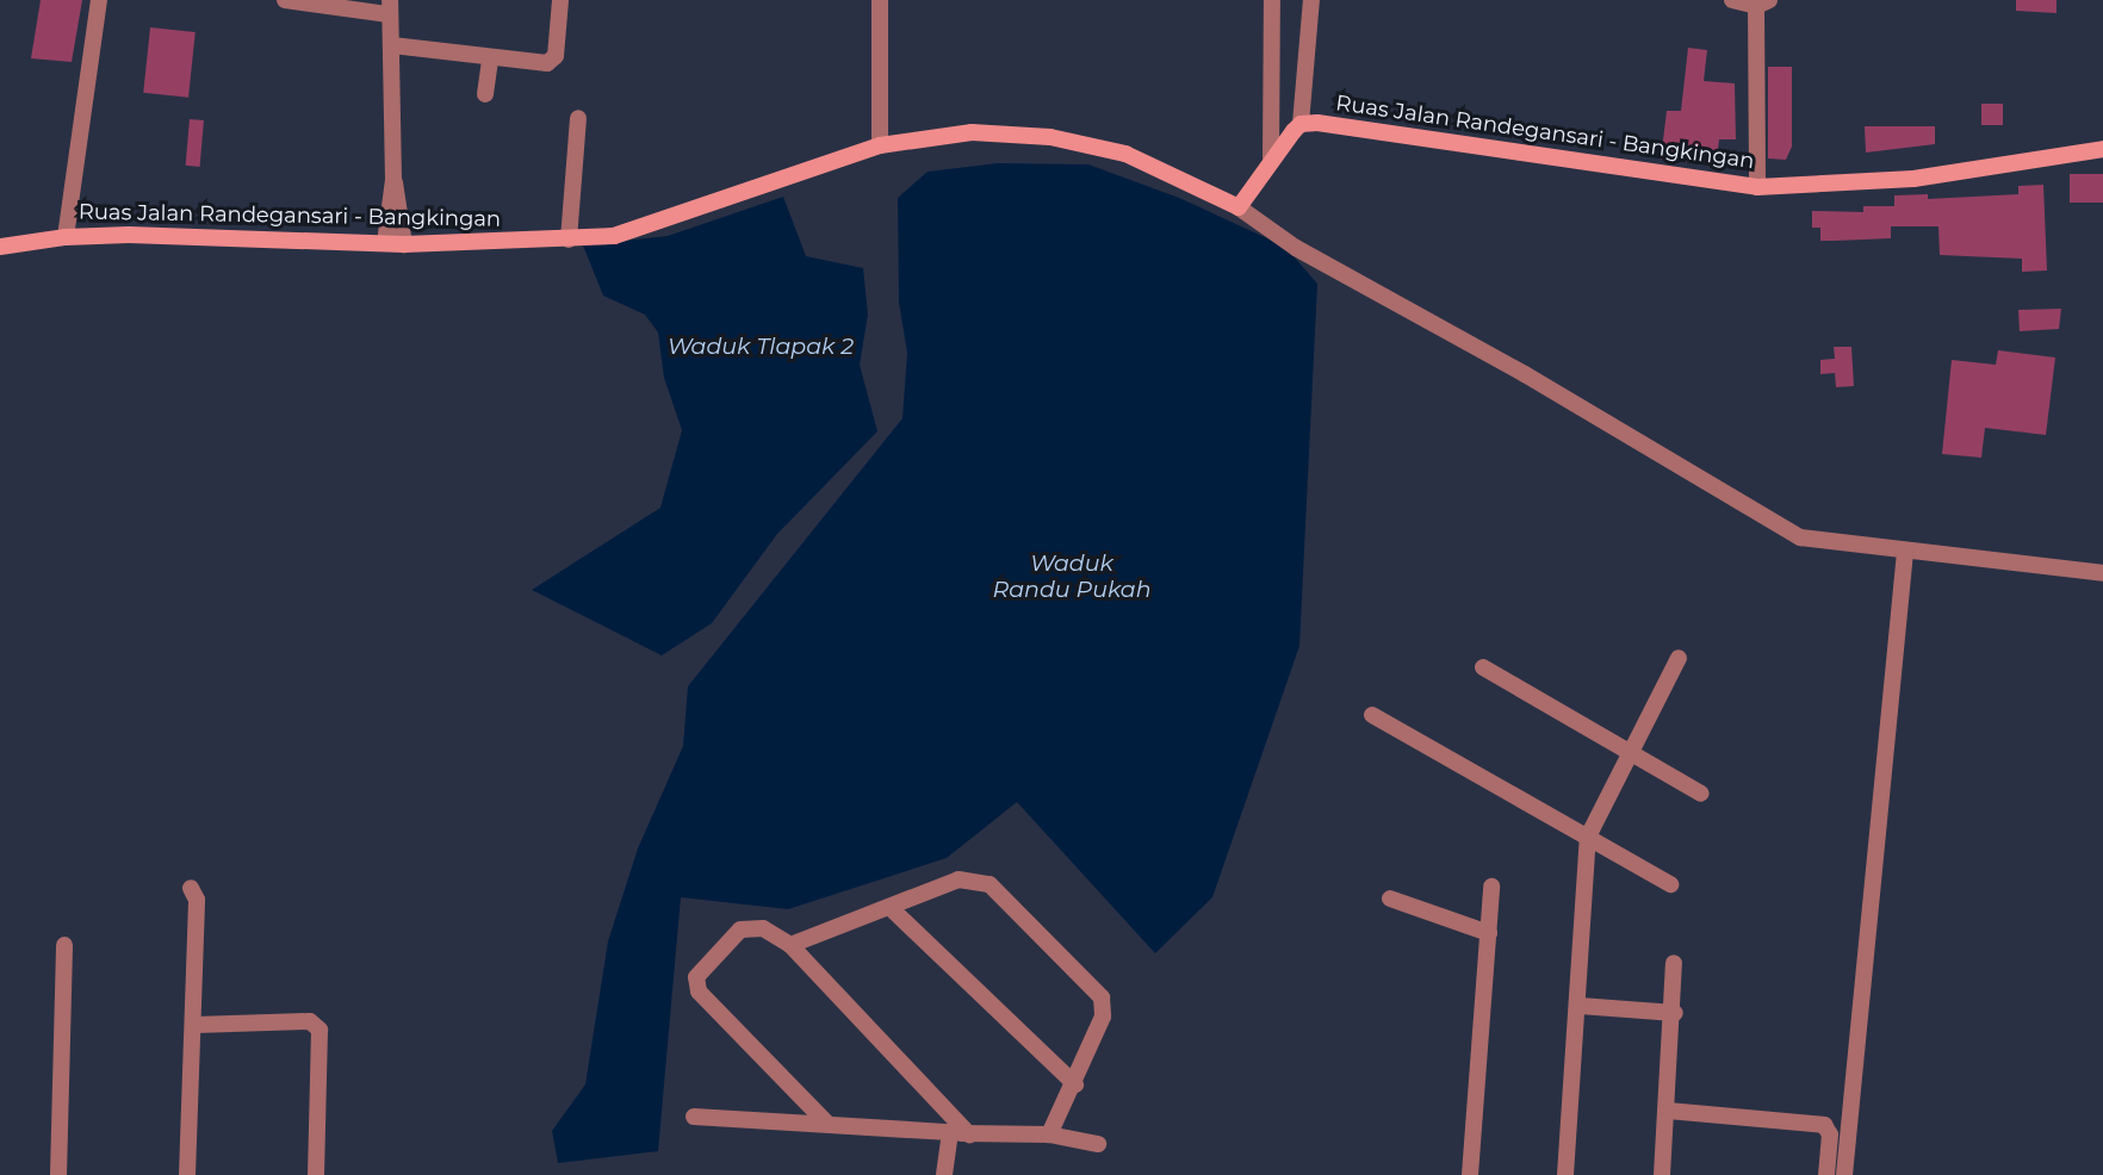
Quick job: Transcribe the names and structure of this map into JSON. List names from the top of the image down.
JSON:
{
  "streets": {
    "main road": ["Ruas Jalan Randegansari - Bangkingan"]
  },
  "water": ["Waduk Tlapak 2", "Waduk Randu Pukah"]
}
